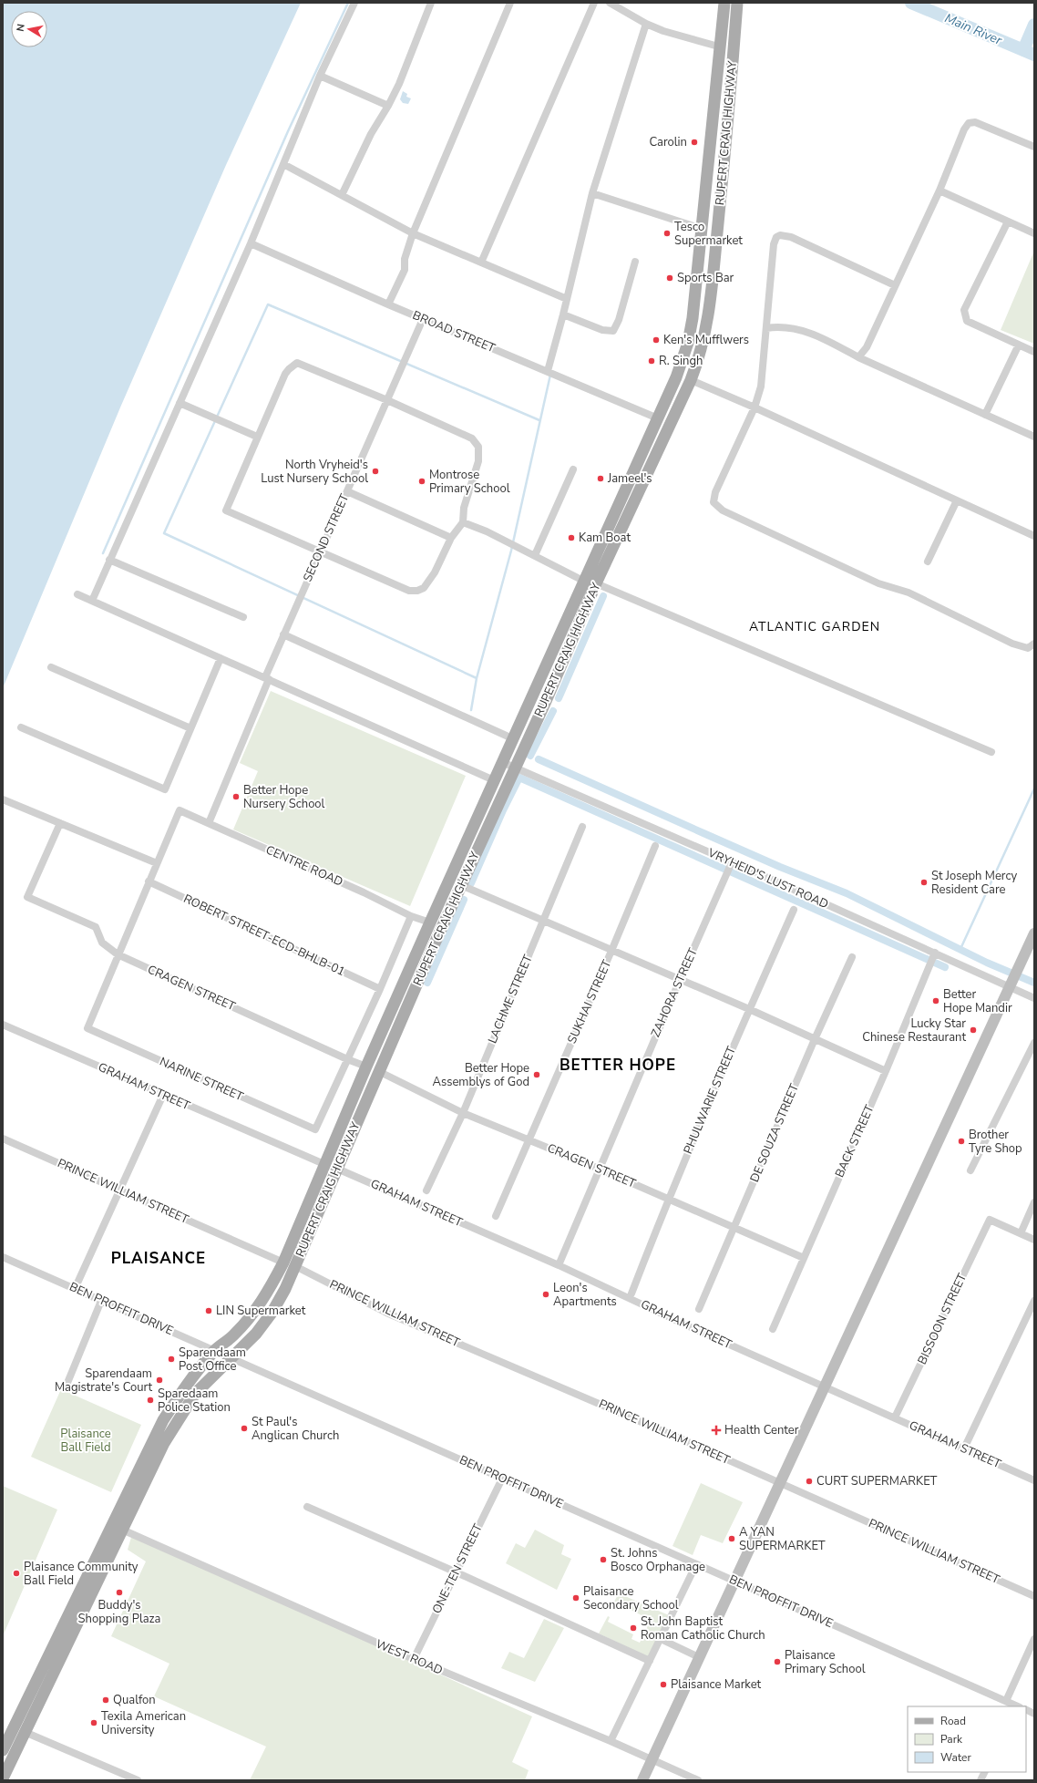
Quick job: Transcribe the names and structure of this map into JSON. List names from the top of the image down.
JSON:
{
  "streets": {
    "main road": ["RUPERT CRAIG HIGHWAY"],
    "street": [
      "BROAD STREET",
      "SECOND STREET",
      "CENTRE ROAD",
      "VRYHEID'S LUST ROAD",
      "ROBERT STREET-ECD-BHLB-01",
      "CRAGEN STREET",
      "ZAHORA STREET",
      "LACHME STREET",
      "SUKHAI STREET",
      "NARINE STREET",
      "GRAHAM STREET",
      "PHULWARIE STREET",
      "DE SOUZA STREET",
      "BACK STREET",
      "PRINCE WILLIAM STREET",
      "BEN PROFFIT DRIVE",
      "BISSOON STREET",
      "ONE-TEN STREET",
      "WEST ROAD"
    ]
  },
  "crossings": [
    ["RUPERT CRAIG HIGHWAY", "BROAD STREET"],
    ["RUPERT CRAIG HIGHWAY", "CENTRE ROAD"],
    ["RUPERT CRAIG HIGHWAY", "VRYHEID'S LUST ROAD"],
    ["RUPERT CRAIG HIGHWAY", "CRAGEN STREET"],
    ["RUPERT CRAIG HIGHWAY", "GRAHAM STREET"],
    ["RUPERT CRAIG HIGHWAY", "PRINCE WILLIAM STREET"],
    ["RUPERT CRAIG HIGHWAY", "BEN PROFFIT DRIVE"],
    ["RUPERT CRAIG HIGHWAY", "WEST ROAD"],
    ["BROAD STREET", "SECOND STREET"],
    ["SECOND STREET", "CENTRE ROAD"],
    ["VRYHEID'S LUST ROAD", "ZAHORA STREET"],
    ["VRYHEID'S LUST ROAD", "BACK STREET"],
    ["CRAGEN STREET", "ZAHORA STREET"],
    ["CRAGEN STREET", "LACHME STREET"],
    ["CRAGEN STREET", "SUKHAI STREET"],
    ["CRAGEN STREET", "NARINE STREET"],
    ["CRAGEN STREET", "PHULWARIE STREET"],
    ["CRAGEN STREET", "DE SOUZA STREET"],
    ["CRAGEN STREET", "BACK STREET"],
    ["ZAHORA STREET", "GRAHAM STREET"],
    ["GRAHAM STREET", "BISSOON STREET"],
    ["BEN PROFFIT DRIVE", "ONE-TEN STREET"],
    ["ONE-TEN STREET", "WEST ROAD"]
  ],
  "districts": ["ATLANTIC GARDEN", "BETTER HOPE", "PLAISANCE"],
  "water": ["Main River"],
  "parks": ["Plaisance Ball Field"],
  "places": {
    "other": [
      "Carolin",
      "Tesco Supermarket",
      "Sports Bar",
      "Ken's Mufflwers",
      "R. Singh",
      "North Vryheid's Lust Nursery School",
      "Jameel's",
      "Montrose Primary School",
      "Kam Boat",
      "Better Hope Nursery School",
      "St Joseph Mercy Resident Care",
      "Better Hope Mandir",
      "Lucky Star Chinese Restaurant",
      "Better Hope Assemblys of God",
      "Brother Tyre Shop",
      "Leon's Apartments",
      "LIN Supermarket",
      "Sparendaam Post Office",
      "Sparendaam Magistrate's Court",
      "Sparedaam Police Station",
      "St Paul's Anglican Church",
      "CURT SUPERMARKET",
      "A YAN SUPERMARKET",
      "St. Johns Bosco Orphanage",
      "Plaisance Community Ball Field",
      "Buddy's Shopping Plaza",
      "Plaisance Secondary School",
      "St. John Baptist Roman Catholic Church",
      "Plaisance Primary School",
      "Plaisance Market",
      "Qualfon",
      "Texila American University"
    ],
    "health": ["Health Center"]
  },
  "legend": ["Road", "Park", "Water"],
  "north": "left"
}
